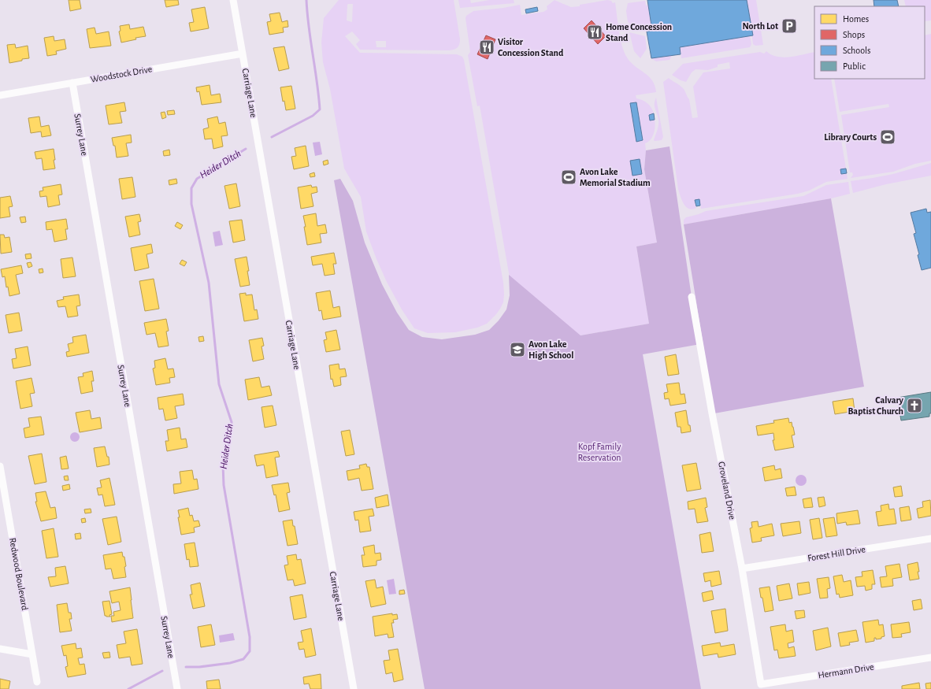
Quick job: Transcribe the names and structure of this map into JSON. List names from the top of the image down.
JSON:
{
  "streets": {
    "street": [
      "Woodstock Drive",
      "Carriage Lane",
      "Surrey Lane",
      "Groveland Drive",
      "Forest Hill Drive",
      "Redwood Boulevard",
      "Hermann Drive"
    ]
  },
  "crossings": [
    ["Woodstock Drive", "Carriage Lane"],
    ["Woodstock Drive", "Surrey Lane"],
    ["Groveland Drive", "Forest Hill Drive"],
    ["Groveland Drive", "Hermann Drive"]
  ],
  "water": ["Heider Ditch"],
  "parks": ["Kopf Family Reservation"],
  "places": {
    "parking": ["North Lot"],
    "restaurant": ["Home Concession Stand", "Visitor Concession Stand"],
    "sports": ["Library Courts", "Avon Lake Memorial Stadium"],
    "school or university": ["Avon Lake High School"],
    "church": ["Calvary Baptist Church"]
  },
  "legend": [
    "Homes",
    "Shops",
    "Schools",
    "Public"
  ]
}
